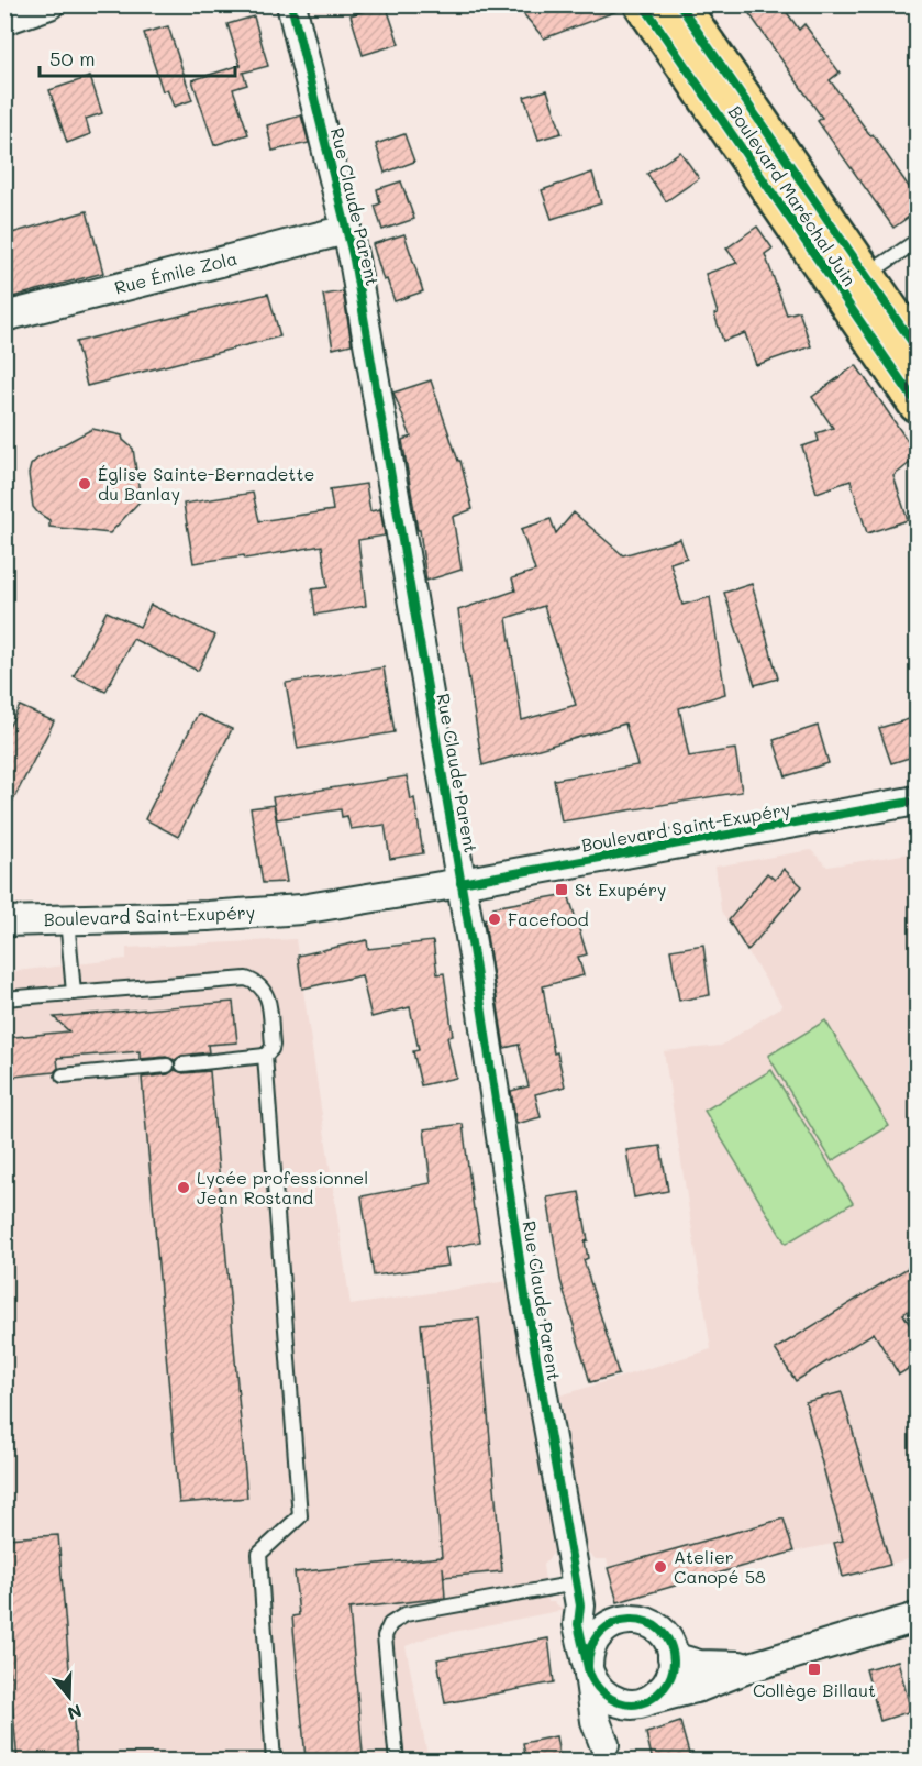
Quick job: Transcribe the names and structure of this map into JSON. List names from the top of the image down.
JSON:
{
  "streets": {
    "main road": ["Boulevard Maréchal Juin"],
    "street": ["Rue Claude Parent", "Rue Émile Zola", "Boulevard Saint-Exupéry"]
  },
  "crossings": [
    ["Rue Claude Parent", "Rue Émile Zola"],
    ["Rue Claude Parent", "Boulevard Saint-Exupéry"]
  ],
  "places": {
    "other": [
      "Église Sainte-Bernadette du Banlay",
      "Facefood",
      "Lycée professionnel Jean Rostand",
      "Atelier Canopé 58"
    ],
    "transit": ["St Exupéry", "Collège Billaut"]
  },
  "scale_bar": "50 m",
  "north": "bottom"
}
